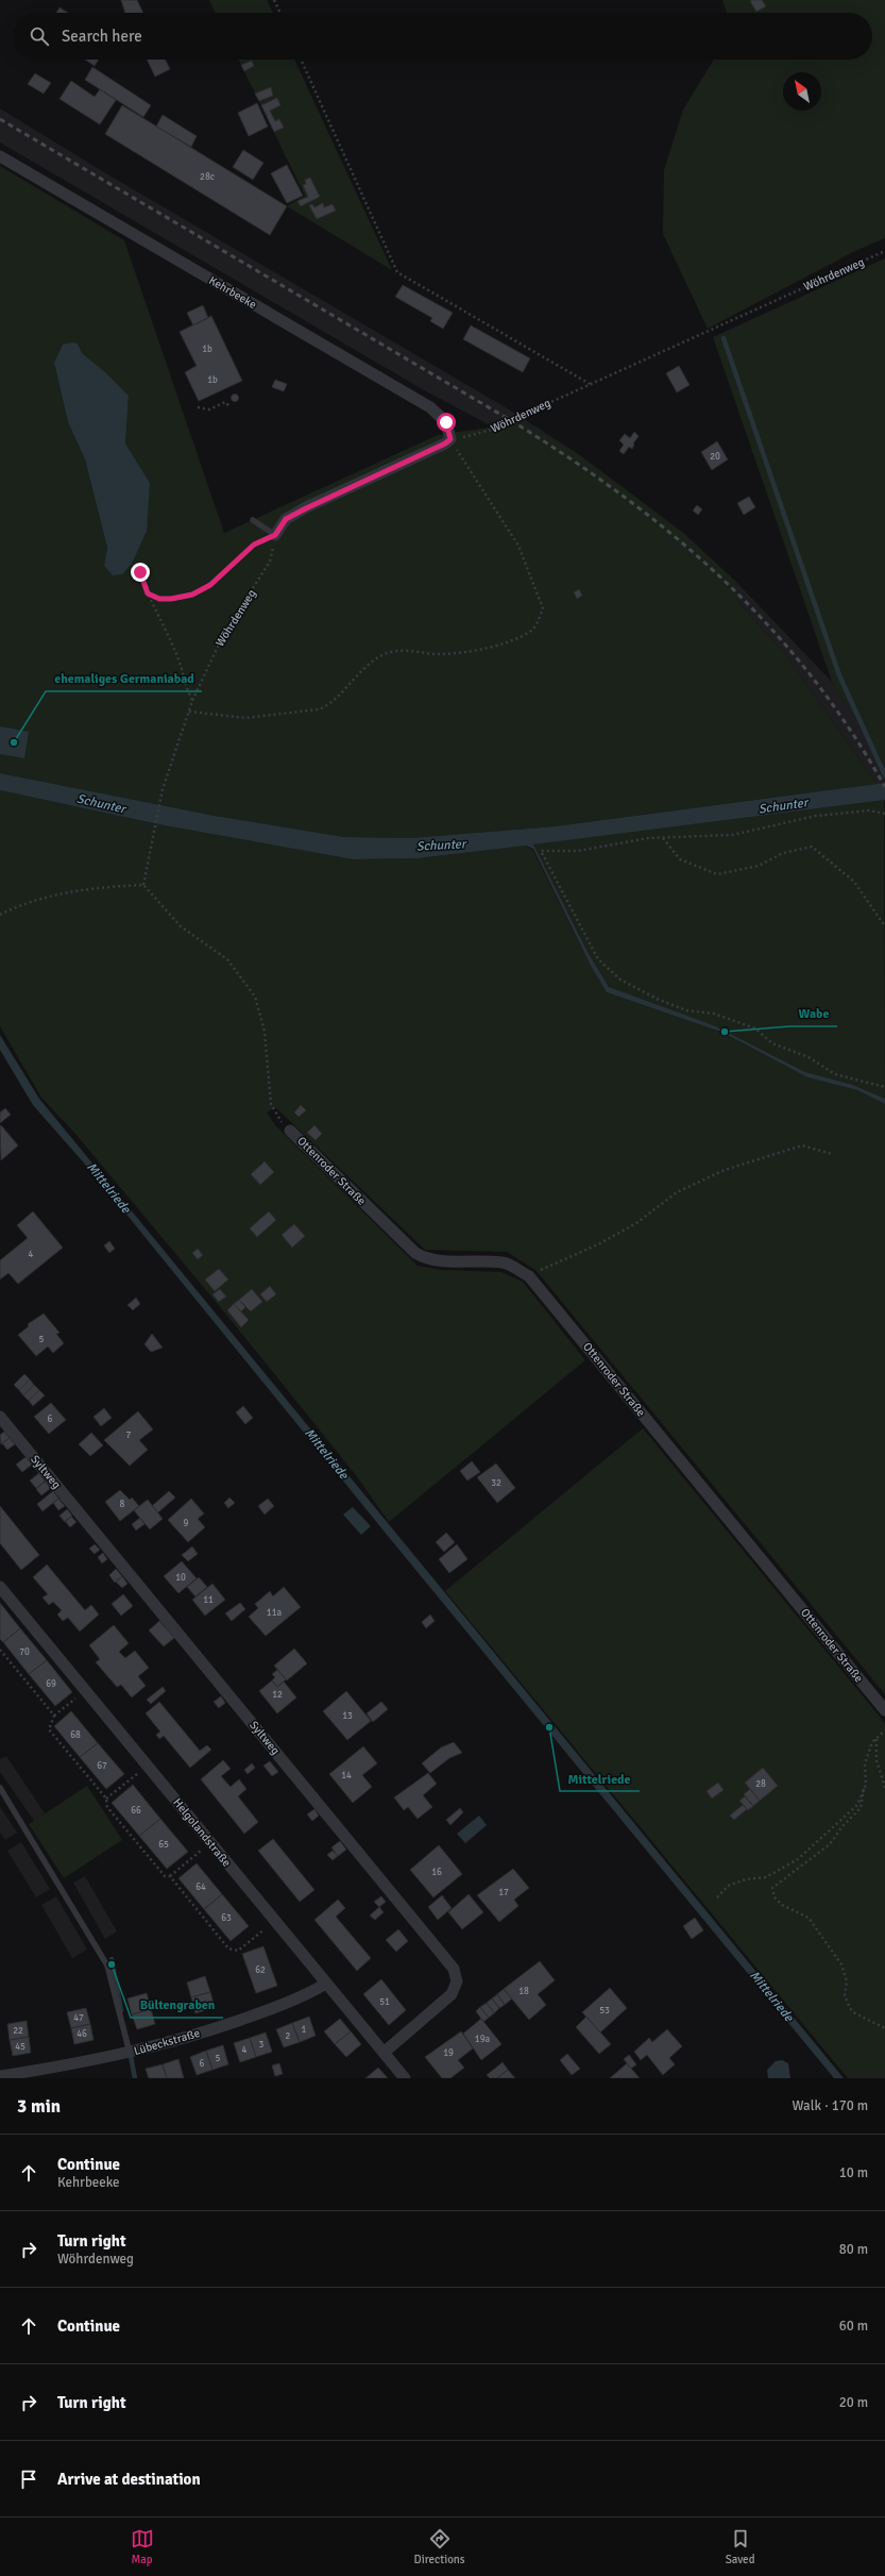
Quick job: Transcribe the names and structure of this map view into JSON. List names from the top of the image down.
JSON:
{
  "streets": {
    "street": [
      "Kehrbeeke",
      "Ottenroder Straße",
      "Syltweg",
      "Helgolandstraße",
      "Lübeckstraße"
    ],
    "path": ["Wöhrdenweg"]
  },
  "crossings": [
    ["Wöhrdenweg", "Kehrbeeke"],
    ["Syltweg", "Helgolandstraße"],
    ["Helgolandstraße", "Lübeckstraße"]
  ],
  "water": ["Schunter", "Mittelriede"],
  "places": [
    "ehemaliges Germaniabad",
    "Wabe",
    "Mittelriede",
    "Bültengraben"
  ],
  "house_numbers": [
    "28c",
    "1b",
    "1b",
    "20",
    "4",
    "5",
    "6",
    "7",
    "32",
    "8",
    "9",
    "10",
    "11",
    "11a",
    "70",
    "69",
    "12",
    "13",
    "68",
    "67",
    "14",
    "28",
    "66",
    "65",
    "16",
    "64",
    "17",
    "63",
    "62",
    "18",
    "51",
    "53",
    "47",
    "1",
    "22",
    "46",
    "2",
    "19a",
    "3",
    "45",
    "4",
    "19",
    "5",
    "6"
  ],
  "north": "top left",
  "page": {
    "search": "Search here",
    "heading": ["3 min", "Walk · 170 m"],
    "list": [
      ["Continue", "Kehrbeeke", "10 m"],
      ["Turn right", "Wöhrdenweg", "80 m"],
      ["Continue", "60 m"],
      ["Turn right", "20 m"],
      "Arrive at destination"
    ],
    "nav": ["Map", "Directions", "Saved"]
  }
}
